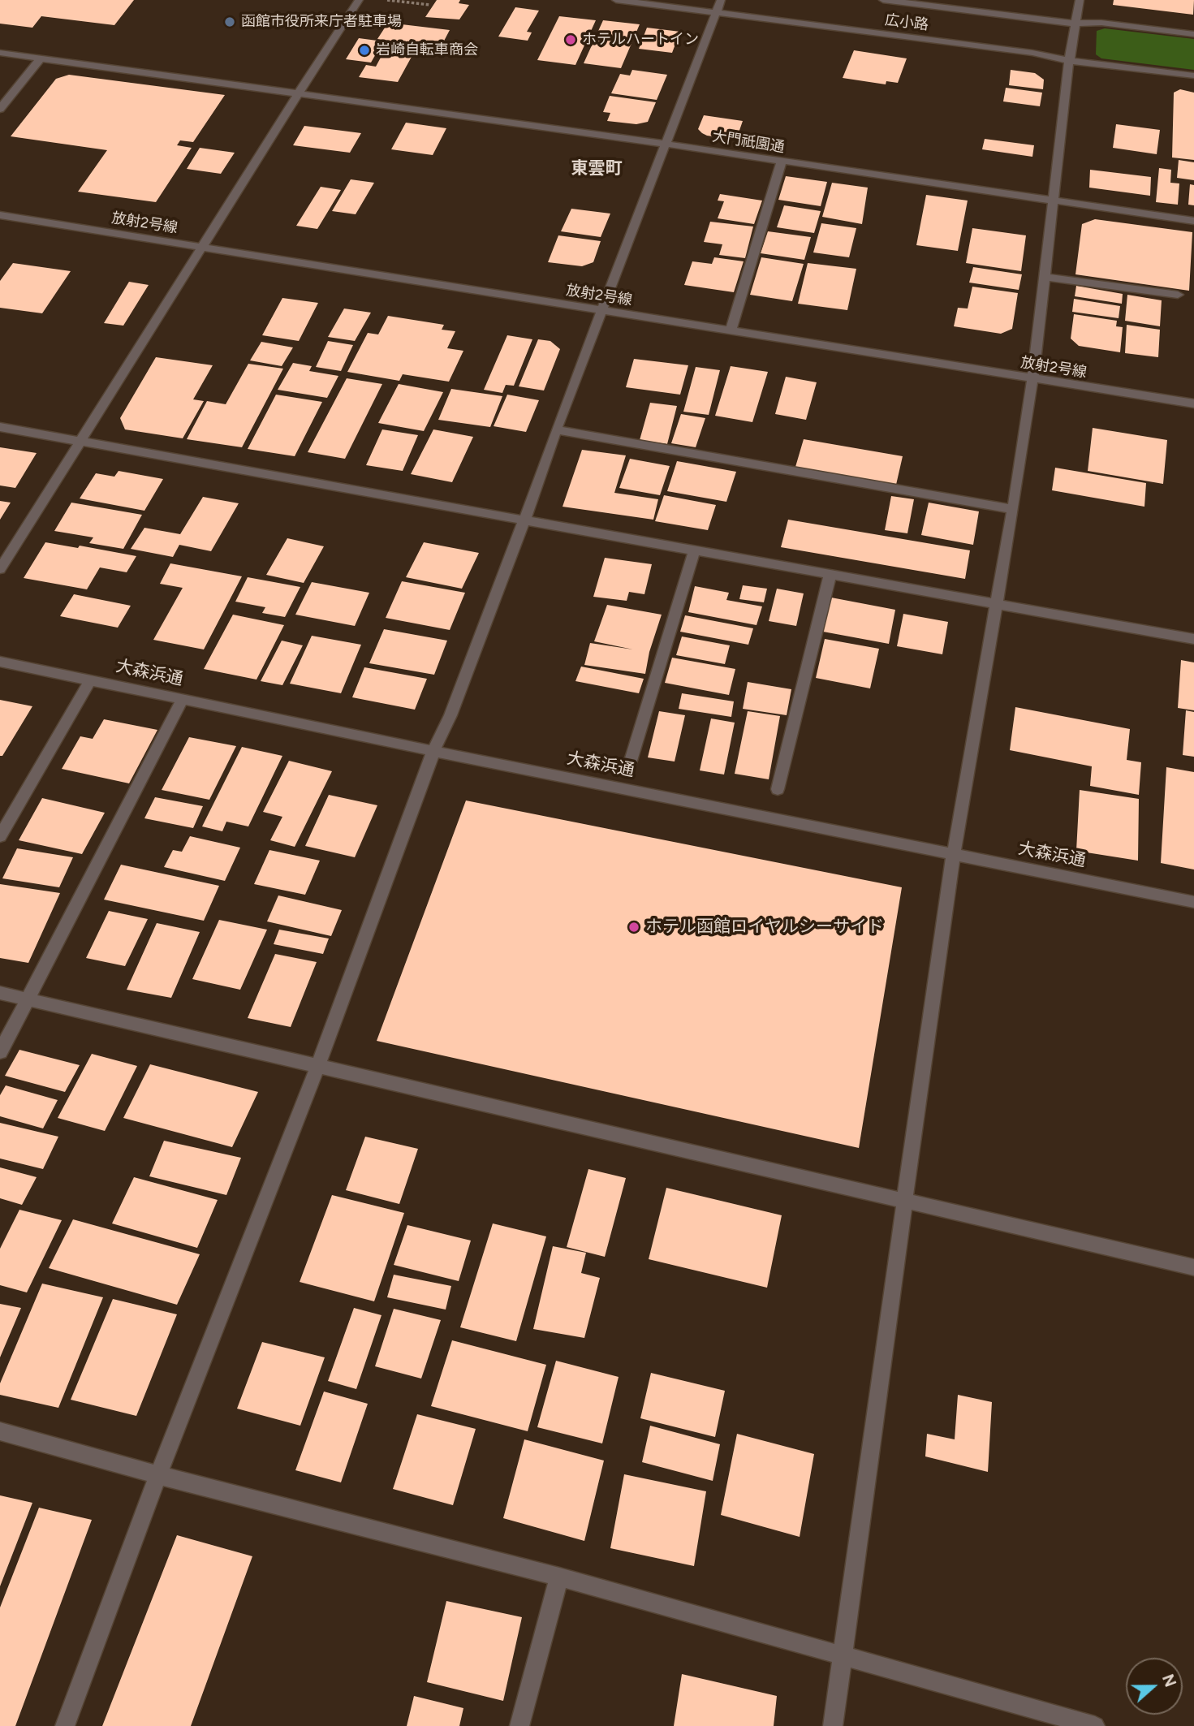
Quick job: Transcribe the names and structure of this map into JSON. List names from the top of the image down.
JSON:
{
  "streets": {
    "street": [
      "広小路",
      "大門祇園通",
      "放射2号線",
      "大森浜通"
    ]
  },
  "districts": ["東雲町"],
  "places": [
    "函館市役所来庁者駐車場",
    "ホテルハートイン",
    "岩崎自転車商会",
    "ホテル函館ロイヤルシーサイド"
  ],
  "north": "right"
}
